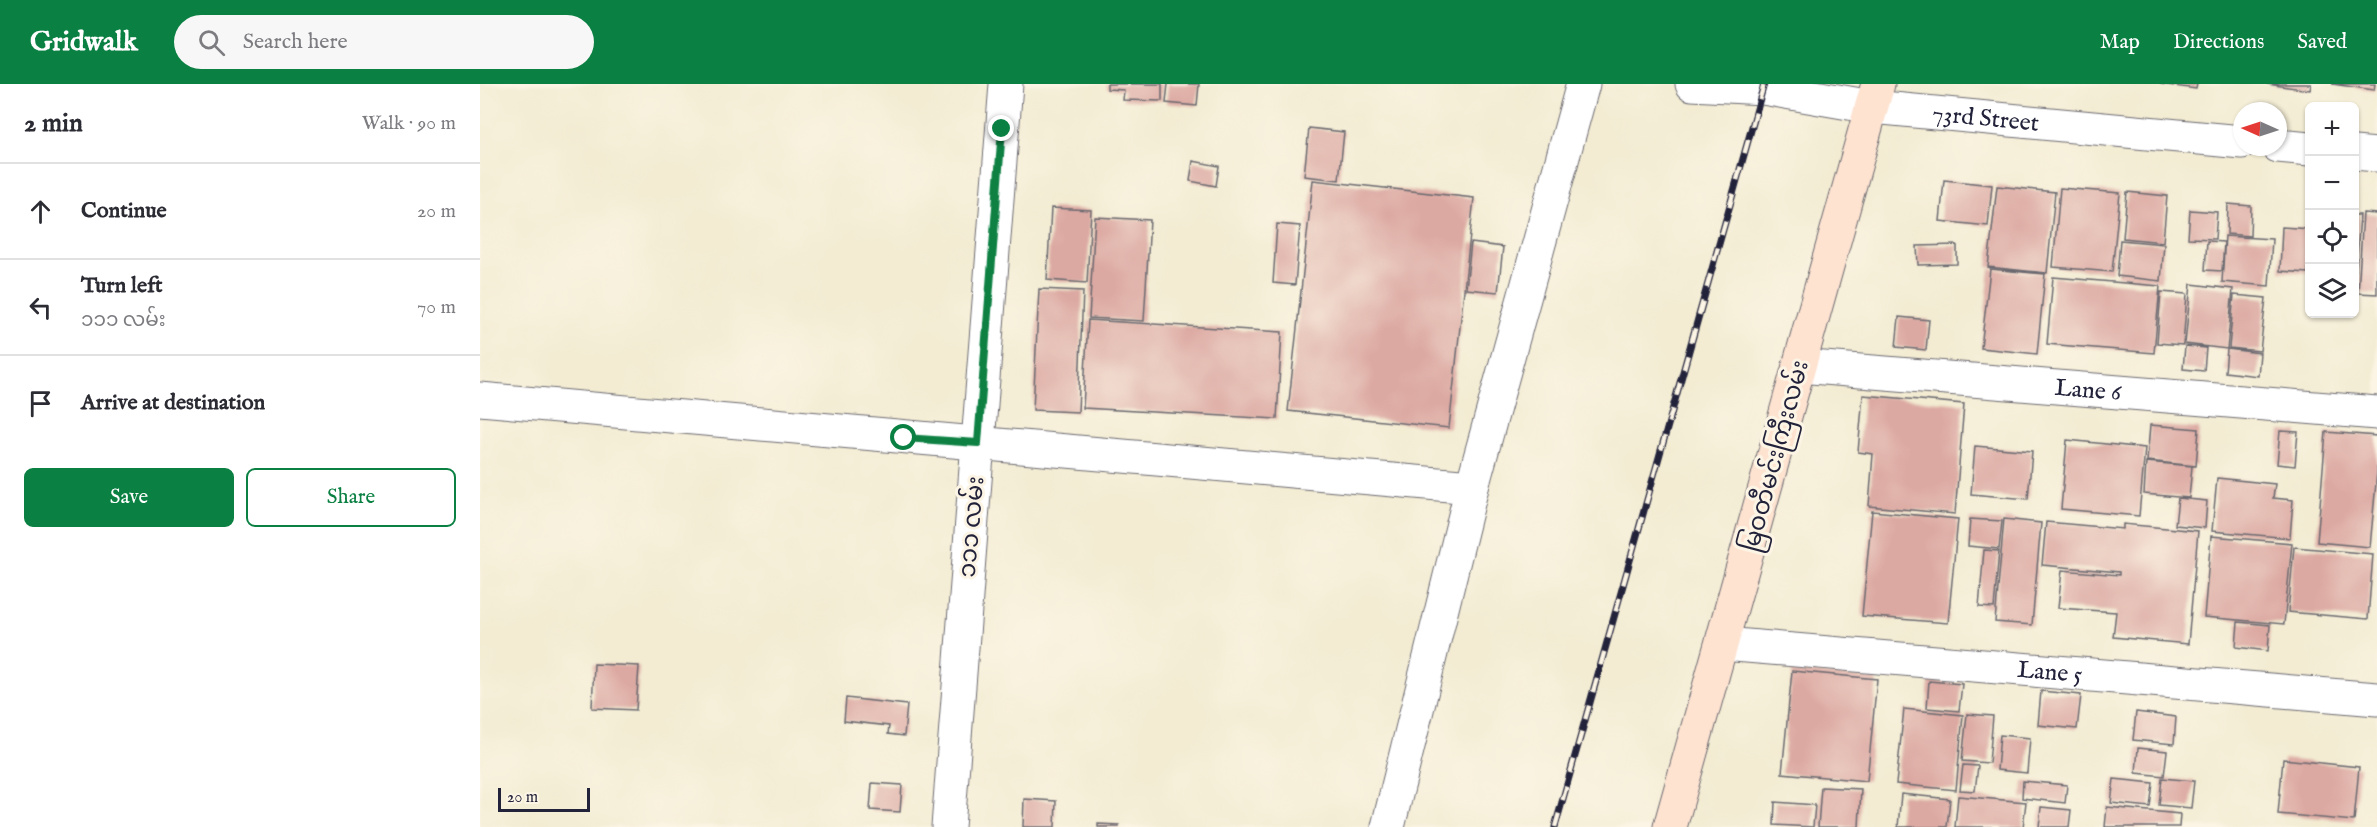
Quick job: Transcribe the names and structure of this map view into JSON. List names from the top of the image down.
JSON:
{
  "streets": {
    "main road": ["မြဝတီမင်းကြီးလမ်း"],
    "street": [
      "73rd Street",
      "Lane 6",
      "၁၁၁ လမ်း",
      "Lane 5"
    ]
  },
  "crossings": [
    ["73rd Street", "မြဝတီမင်းကြီးလမ်း"],
    ["Lane 6", "မြဝတီမင်းကြီးလမ်း"],
    ["မြဝတီမင်းကြီးလမ်း", "Lane 5"]
  ],
  "scale_bar": "20 m",
  "north": "left",
  "page": {
    "header": "Gridwalk",
    "search": "Search here",
    "nav": ["Map", "Directions", "Saved"],
    "heading": ["2 min", "Walk · 90 m"],
    "map_buttons": ["+", "−"],
    "list": [
      ["Continue", "20 m"],
      ["Turn left", "၁၁၁ လမ်း", "70 m"],
      "Arrive at destination"
    ],
    "buttons": ["Save", "Share"],
    "scale": "20 m"
  }
}
